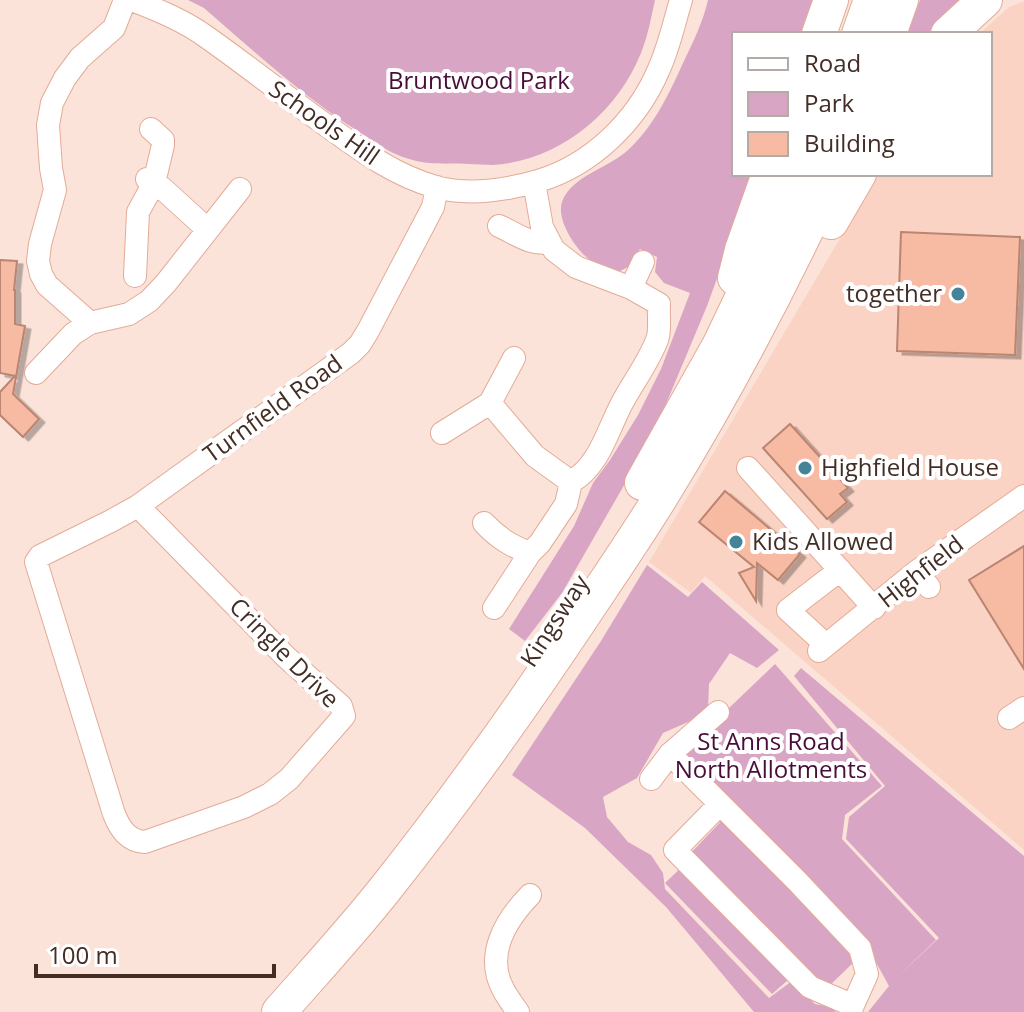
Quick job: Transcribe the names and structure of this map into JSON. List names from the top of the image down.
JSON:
{
  "streets": {
    "highway": ["Kingsway"],
    "street": [
      "Schools Hill",
      "Turnfield Road",
      "Highfield",
      "Cringle Drive"
    ]
  },
  "crossings": [
    ["Schools Hill", "Turnfield Road"],
    ["Turnfield Road", "Cringle Drive"]
  ],
  "parks": ["Bruntwood Park", "St Anns Road North Allotments"],
  "places": ["together", "Highfield House", "Kids Allowed"],
  "legend": ["Road", "Park", "Building"],
  "scale_bar": "100 m"
}
